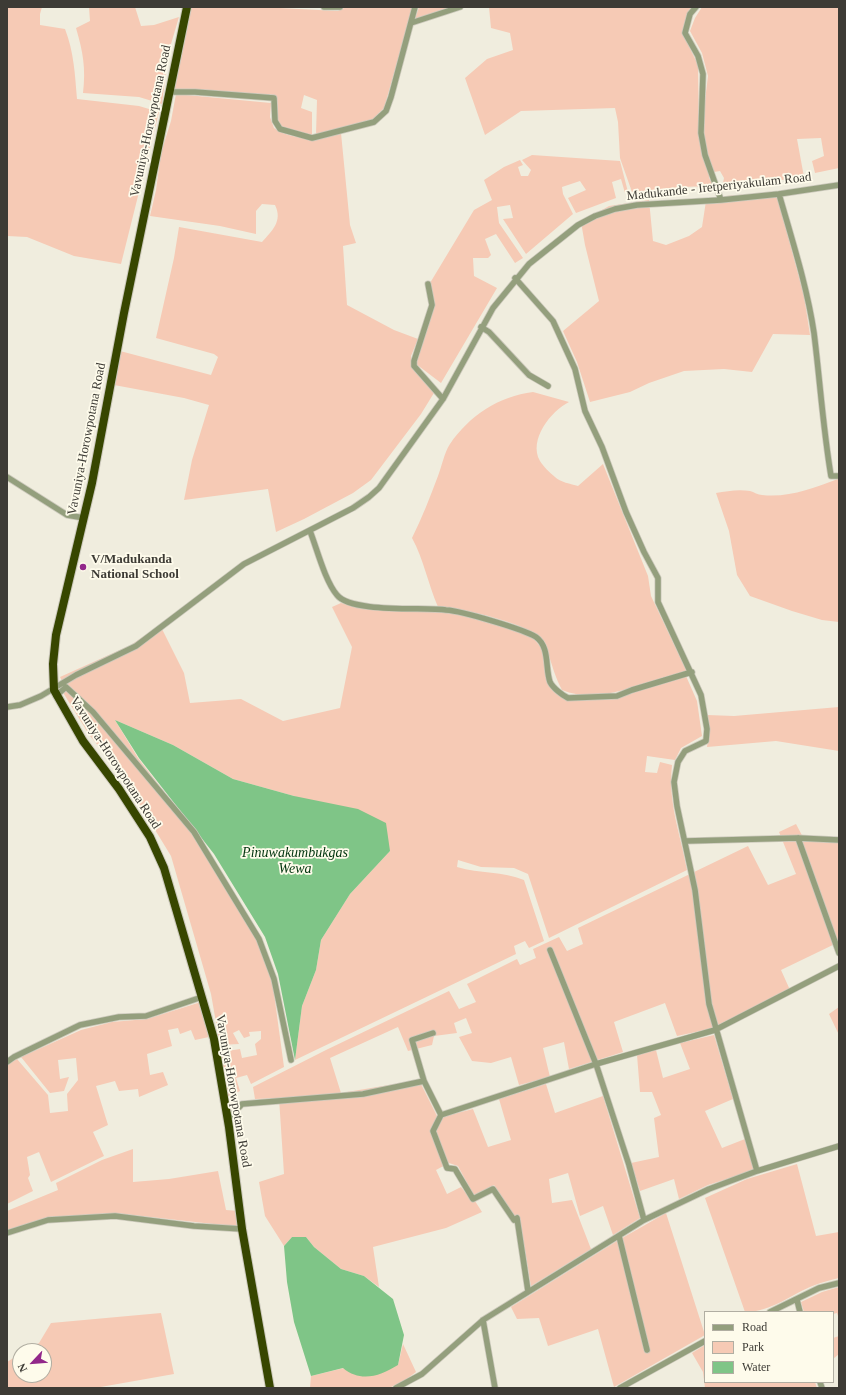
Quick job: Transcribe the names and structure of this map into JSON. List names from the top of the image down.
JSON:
{
  "streets": {
    "highway": ["Vavuniya-Horowpotana Road"],
    "street": ["Madukande - Iretperiyakulam Road"]
  },
  "crossings": [
    ["Vavuniya-Horowpotana Road", "Madukande - Iretperiyakulam Road"]
  ],
  "water": ["Pinuwakumbukgas Wewa"],
  "places": ["V/Madukanda National School"],
  "legend": ["Road", "Park", "Water"],
  "north": "bottom left"
}
